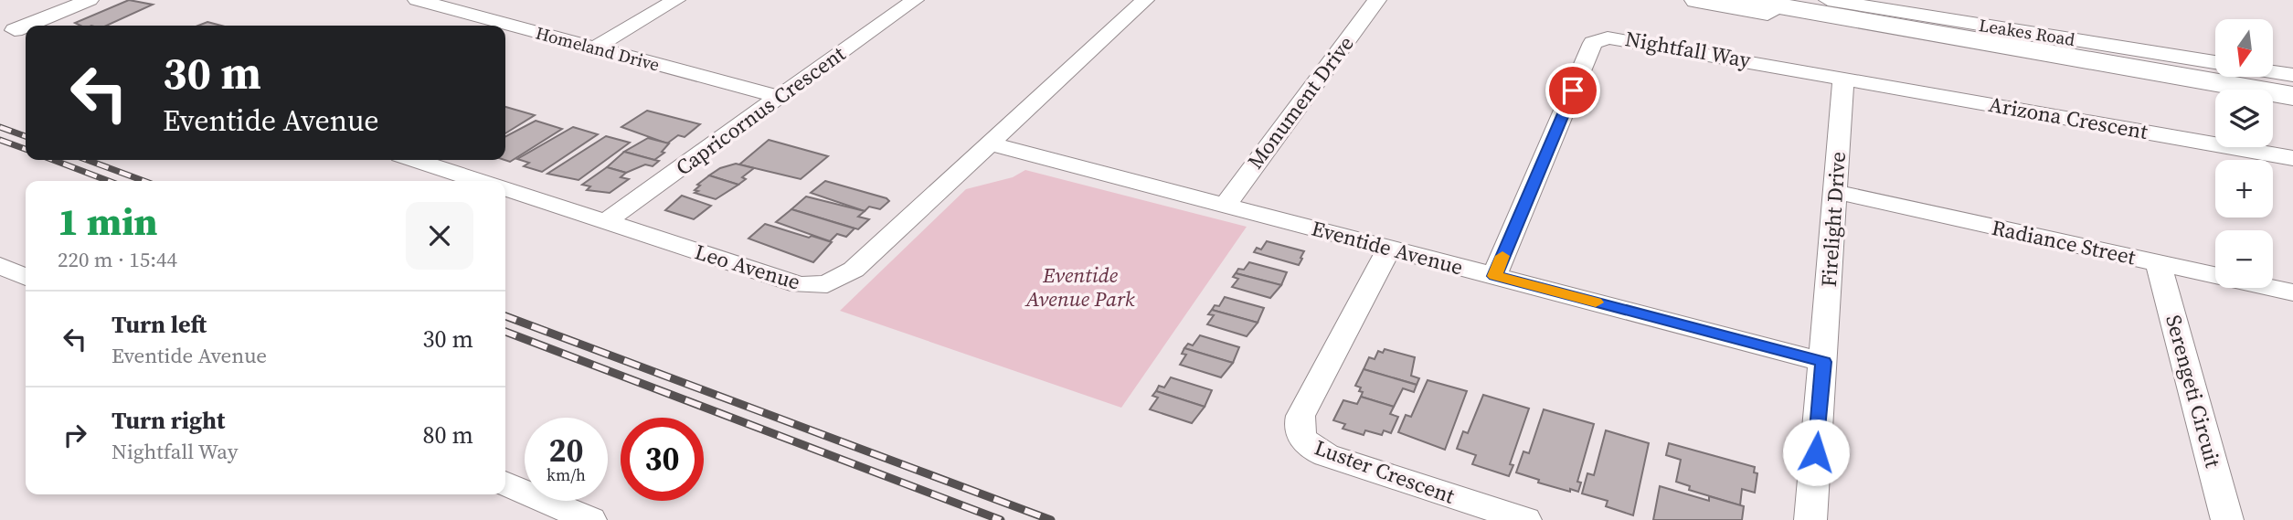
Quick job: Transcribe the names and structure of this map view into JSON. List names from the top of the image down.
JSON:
{
  "streets": {
    "main road": ["Leakes Road"],
    "street": [
      "Homeland Drive",
      "Nightfall Way",
      "Monument Drive",
      "Capricornus Crescent",
      "Arizona Crescent",
      "Firelight Drive",
      "Radiance Street",
      "Eventide Avenue",
      "Leo Avenue",
      "Serengeti Circuit",
      "Luster Crescent"
    ]
  },
  "crossings": [
    ["Homeland Drive", "Capricornus Crescent"],
    ["Nightfall Way", "Arizona Crescent"],
    ["Nightfall Way", "Firelight Drive"],
    ["Nightfall Way", "Eventide Avenue"],
    ["Monument Drive", "Eventide Avenue"],
    ["Capricornus Crescent", "Leo Avenue"],
    ["Arizona Crescent", "Firelight Drive"],
    ["Firelight Drive", "Radiance Street"],
    ["Firelight Drive", "Eventide Avenue"],
    ["Radiance Street", "Serengeti Circuit"],
    ["Eventide Avenue", "Leo Avenue"],
    ["Eventide Avenue", "Luster Crescent"]
  ],
  "parks": ["Eventide Avenue Park"],
  "north": "bottom",
  "page": {
    "map_buttons": ["+", "−"],
    "turn": ["30 m", "Eventide Avenue"],
    "heading": ["1 min", "220 m · 15:44"],
    "list": [
      {
        "name": "Turn left",
        "note": "Eventide Avenue",
        "value": "30 m"
      },
      {
        "name": "Turn right",
        "note": "Nightfall Way",
        "value": "80 m"
      }
    ],
    "speed": "20 km/h",
    "limit": "30"
  }
}
